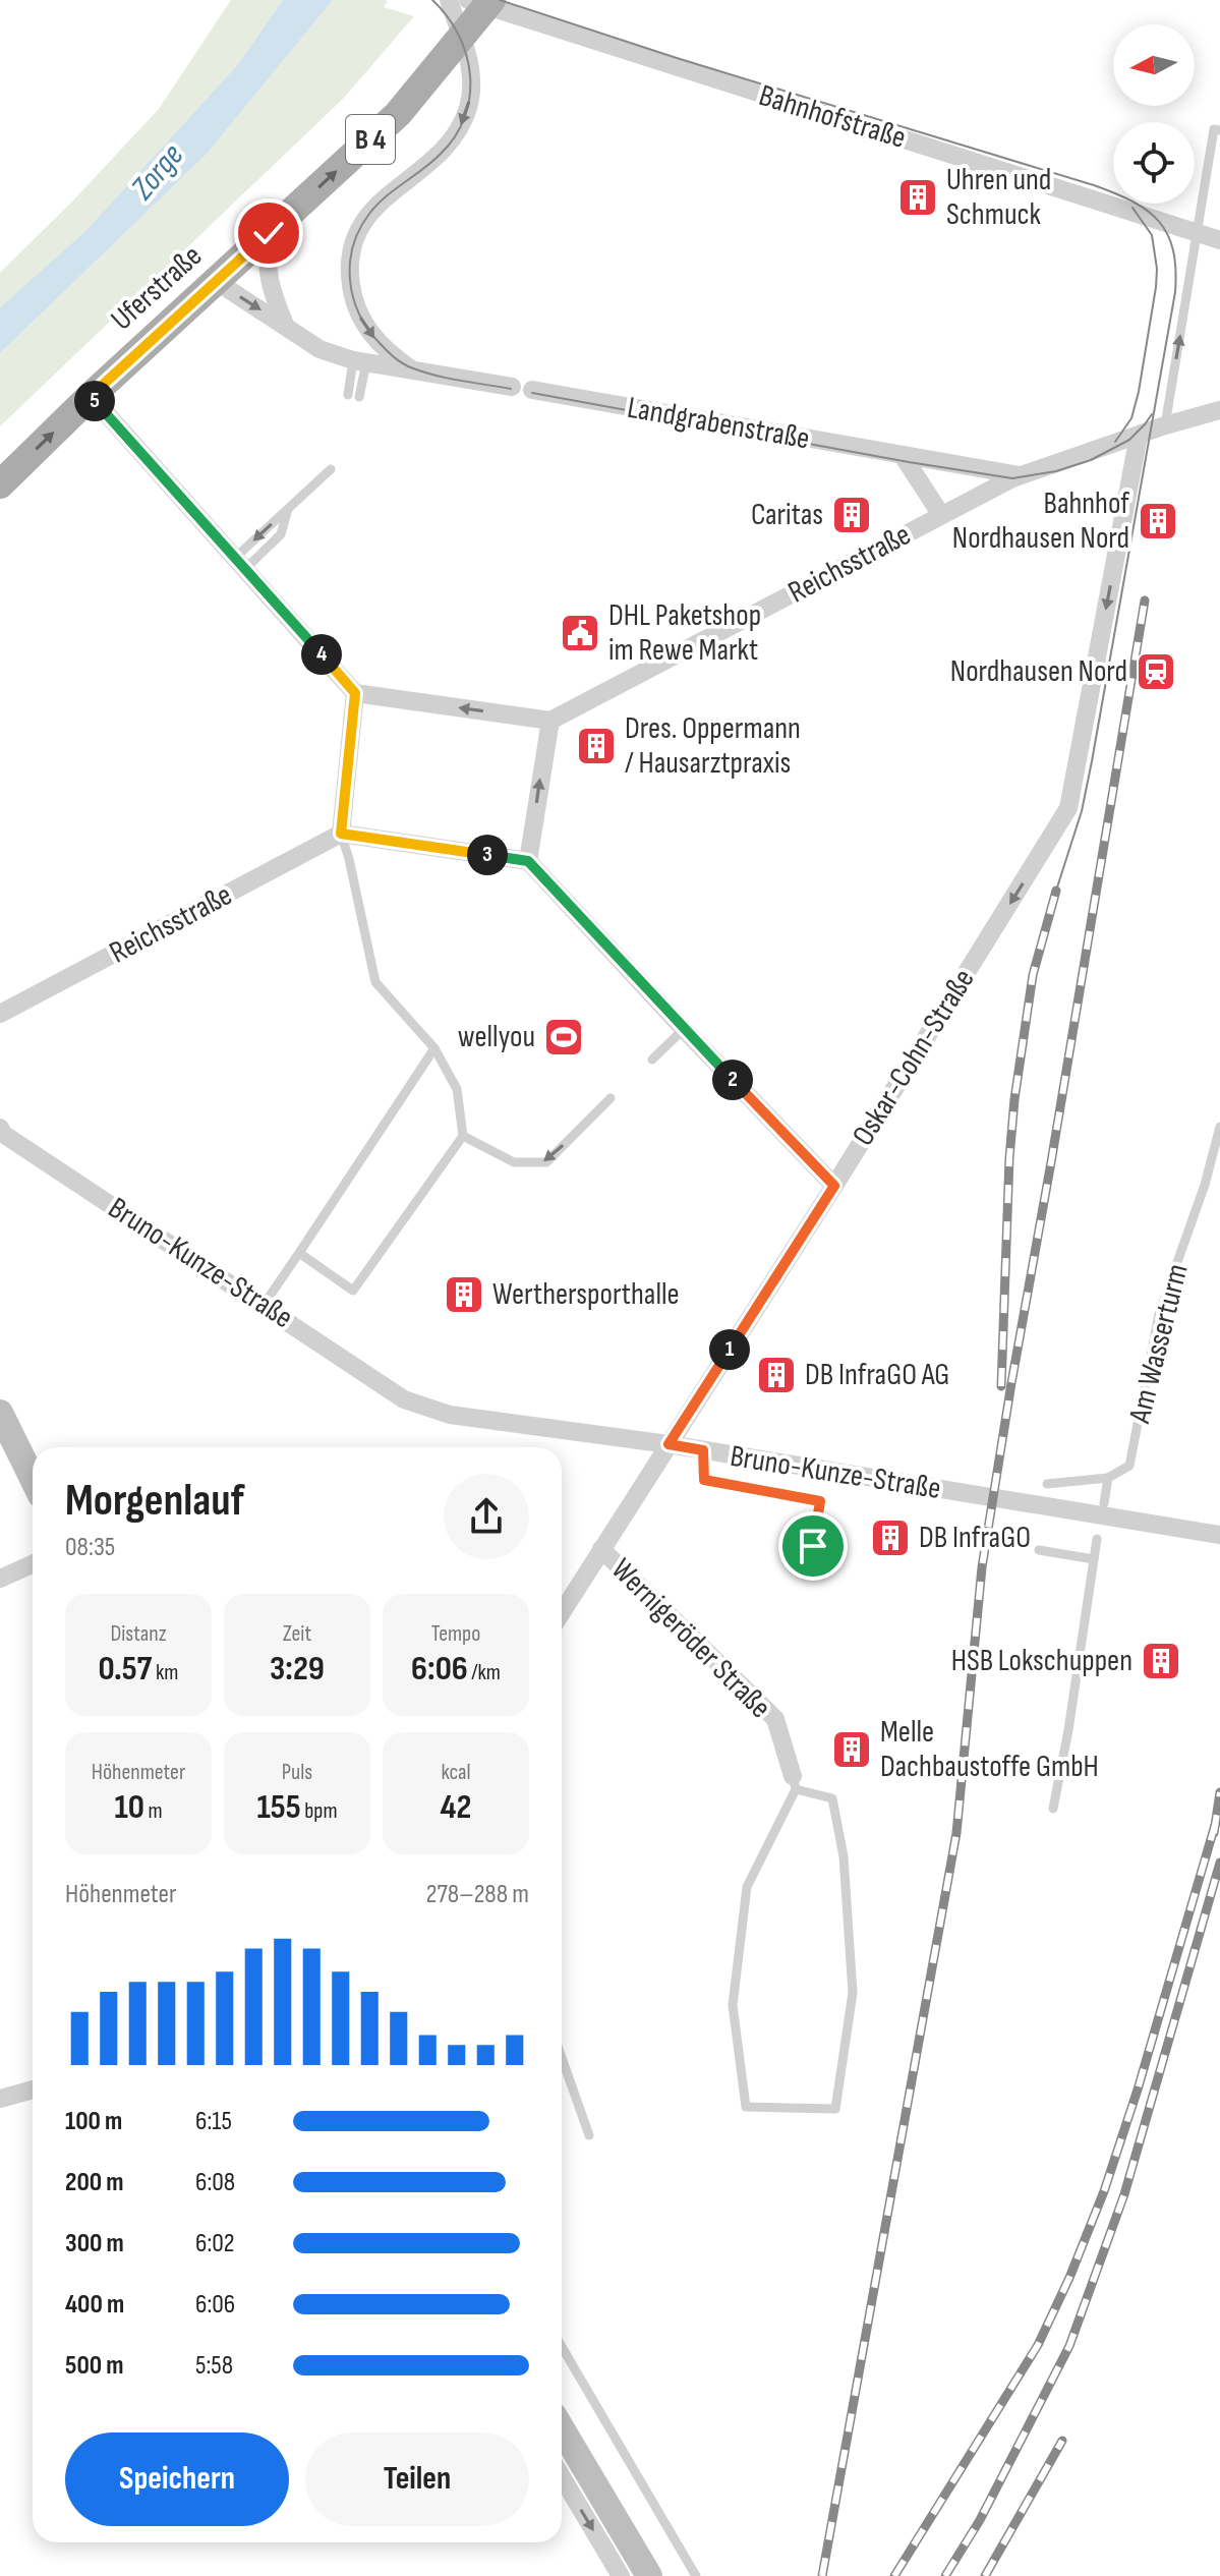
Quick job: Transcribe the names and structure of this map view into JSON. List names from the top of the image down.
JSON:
{
  "streets": {
    "main road": ["B 4", "Uferstraße"],
    "street": [
      "Bahnhofstraße",
      "Landgrabenstraße",
      "Reichsstraße",
      "Oskar-Cohn-Straße",
      "Bruno-Kunze-Straße",
      "Wernigeröder Straße"
    ],
    "lane": ["Am Wasserturm"]
  },
  "crossings": [
    ["Bahnhofstraße", "Uferstraße"],
    ["Landgrabenstraße", "Reichsstraße"],
    ["Reichsstraße", "Oskar-Cohn-Straße"],
    ["Oskar-Cohn-Straße", "Bruno-Kunze-Straße"],
    ["Oskar-Cohn-Straße", "Wernigeröder Straße"]
  ],
  "one_way": ["Uferstraße", "Oskar-Cohn-Straße"],
  "water": ["Zorge"],
  "places": {
    "building": [
      "Uhren und Schmuck",
      "Caritas",
      "Bahnhof Nordhausen Nord",
      "Dres. Oppermann / Hausarztpraxis",
      "Werthersporthalle",
      "DB InfraGO AG",
      "DB InfraGO",
      "HSB Lokschuppen",
      "Melle Dachbaustoffe GmbH"
    ],
    "public building": ["DHL Paketshop im Rewe Markt"],
    "station": ["Nordhausen Nord"],
    "sports": ["wellyou"]
  },
  "north": "left",
  "page": {
    "pins": [
      "5",
      "4",
      "3",
      "2",
      "1"
    ],
    "heading": ["Morgenlauf", "08:35"],
    "stats": [
      ["Distanz", "0.57 km"],
      ["Zeit", "3:29"],
      ["Tempo", "6:06 /km"],
      ["Höhenmeter", "10 m"],
      ["Puls", "155 bpm"],
      ["kcal", "42"]
    ],
    "chart": ["Höhenmeter", "278–288 m"],
    "list": [
      {
        "name": "100 m",
        "note": "6:15"
      },
      {
        "name": "200 m",
        "note": "6:08"
      },
      {
        "name": "300 m",
        "note": "6:02"
      },
      {
        "name": "400 m",
        "note": "6:06"
      },
      {
        "name": "500 m",
        "note": "5:58"
      }
    ],
    "buttons": ["Speichern", "Teilen"]
  }
}
